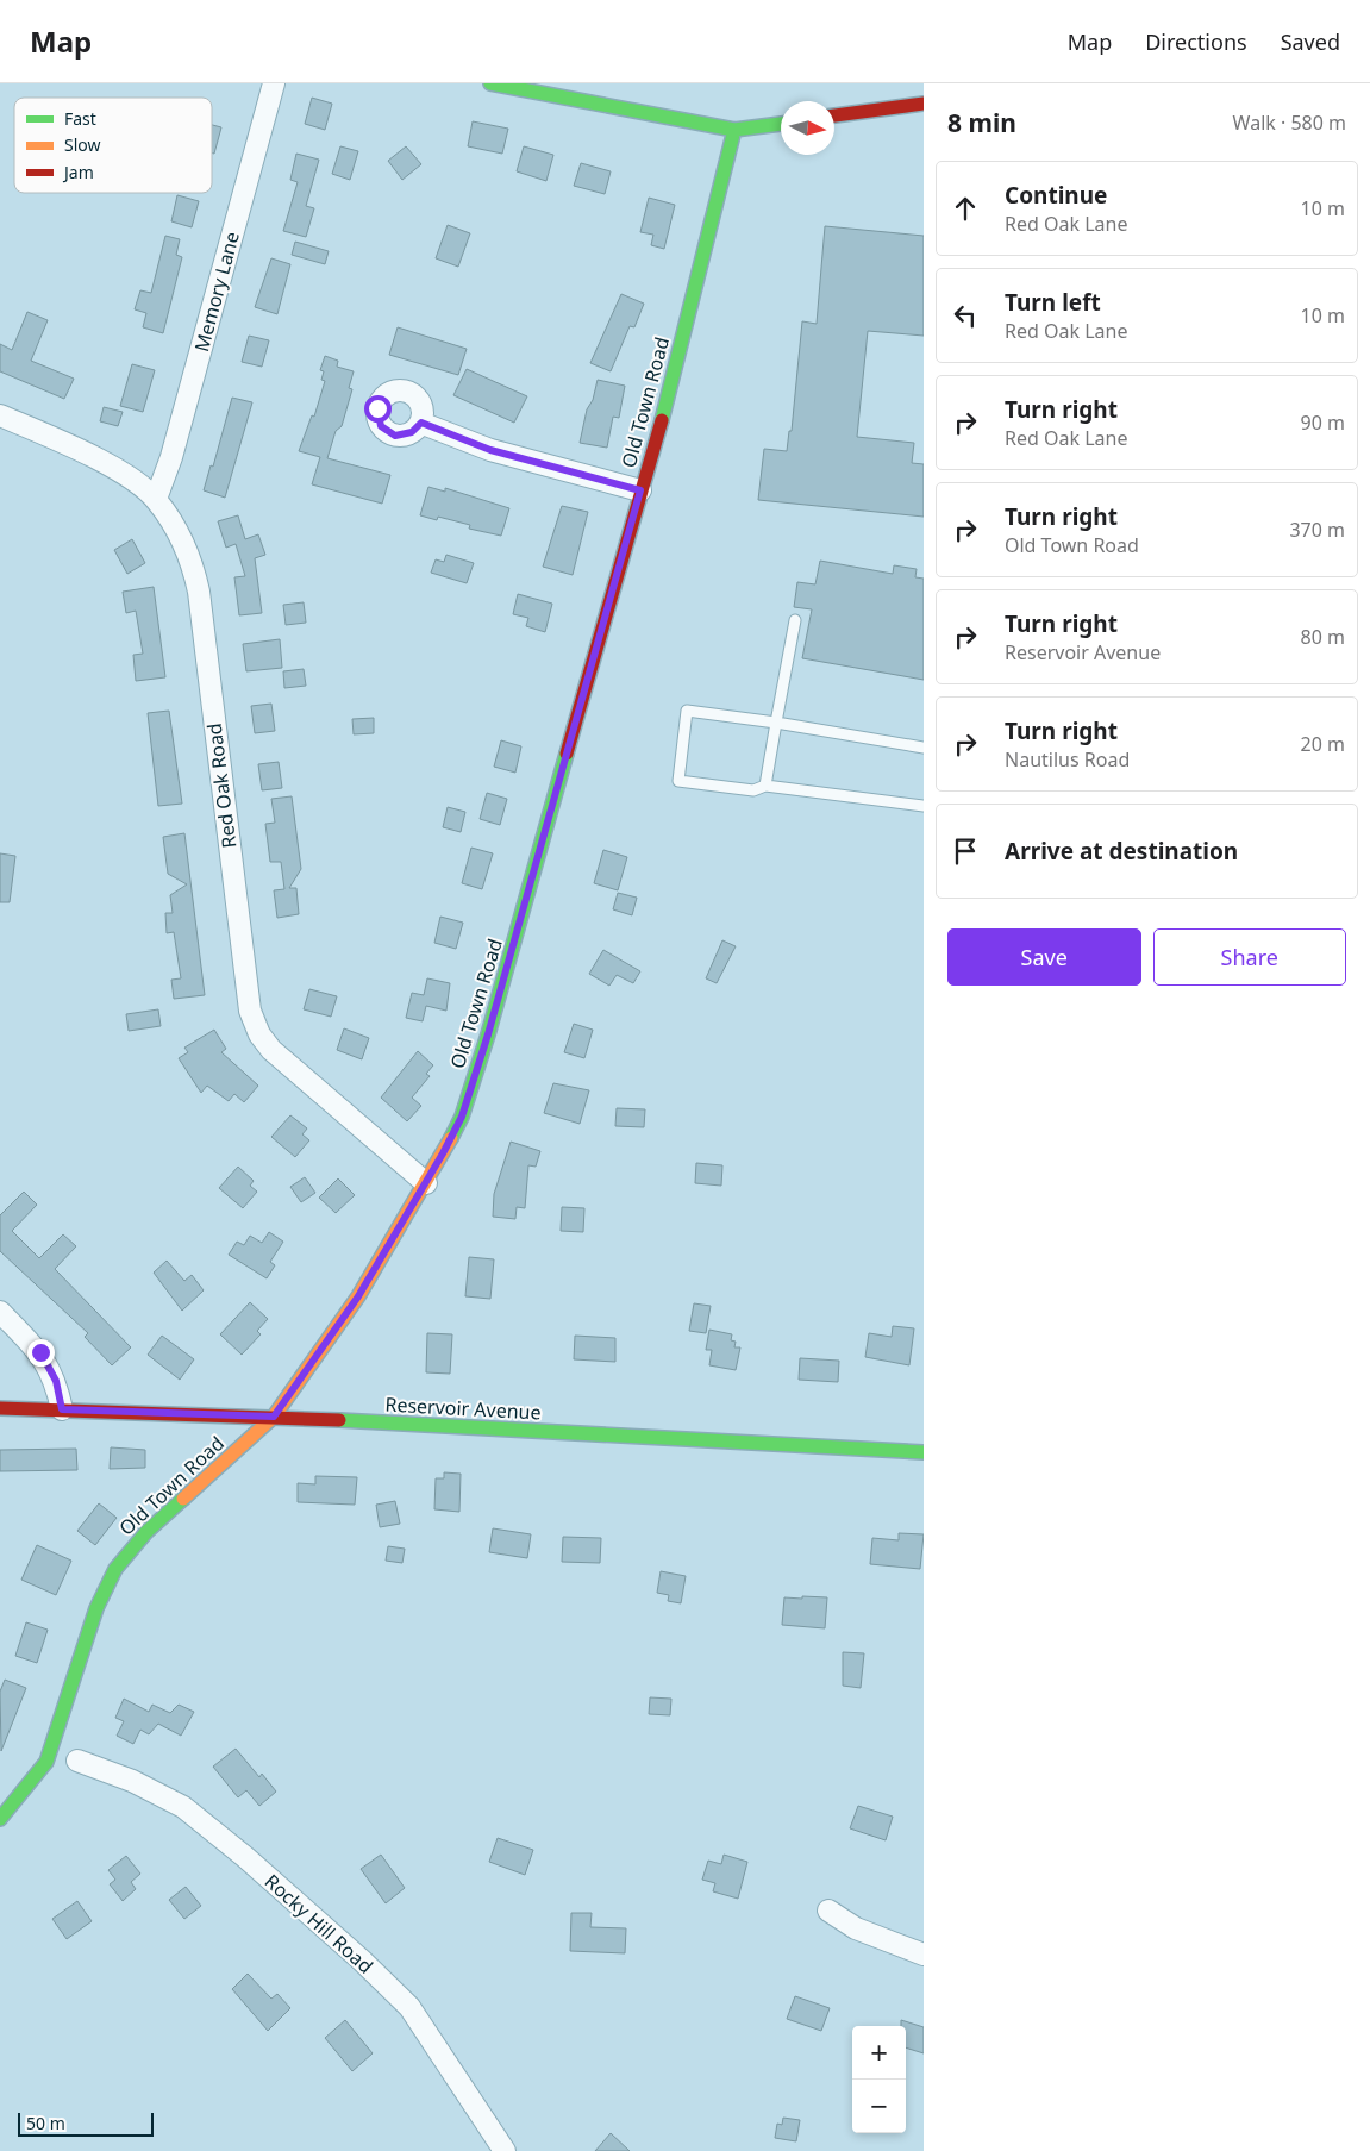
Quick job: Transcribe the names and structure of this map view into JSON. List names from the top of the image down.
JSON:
{
  "streets": {
    "main road": ["Old Town Road", "Reservoir Avenue"],
    "street": ["Memory Lane", "Red Oak Road", "Rocky Hill Road"]
  },
  "crossings": [
    ["Memory Lane", "Red Oak Road"],
    ["Old Town Road", "Red Oak Road"],
    ["Old Town Road", "Reservoir Avenue"]
  ],
  "legend": ["Fast", "Slow", "Jam"],
  "scale_bar": "50 m",
  "north": "right",
  "page": {
    "header": "Map",
    "nav": ["Map", "Directions", "Saved"],
    "heading": ["8 min", "Walk · 580 m"],
    "list": [
      ["Continue", "Red Oak Lane", "10 m"],
      ["Turn left", "Red Oak Lane", "10 m"],
      ["Turn right", "Red Oak Lane", "90 m"],
      ["Turn right", "Old Town Road", "370 m"],
      ["Turn right", "Reservoir Avenue", "80 m"],
      ["Turn right", "Nautilus Road", "20 m"],
      "Arrive at destination"
    ],
    "buttons": ["Save", "Share"],
    "map_buttons": ["+", "−"],
    "scale": "50 m"
  }
}
